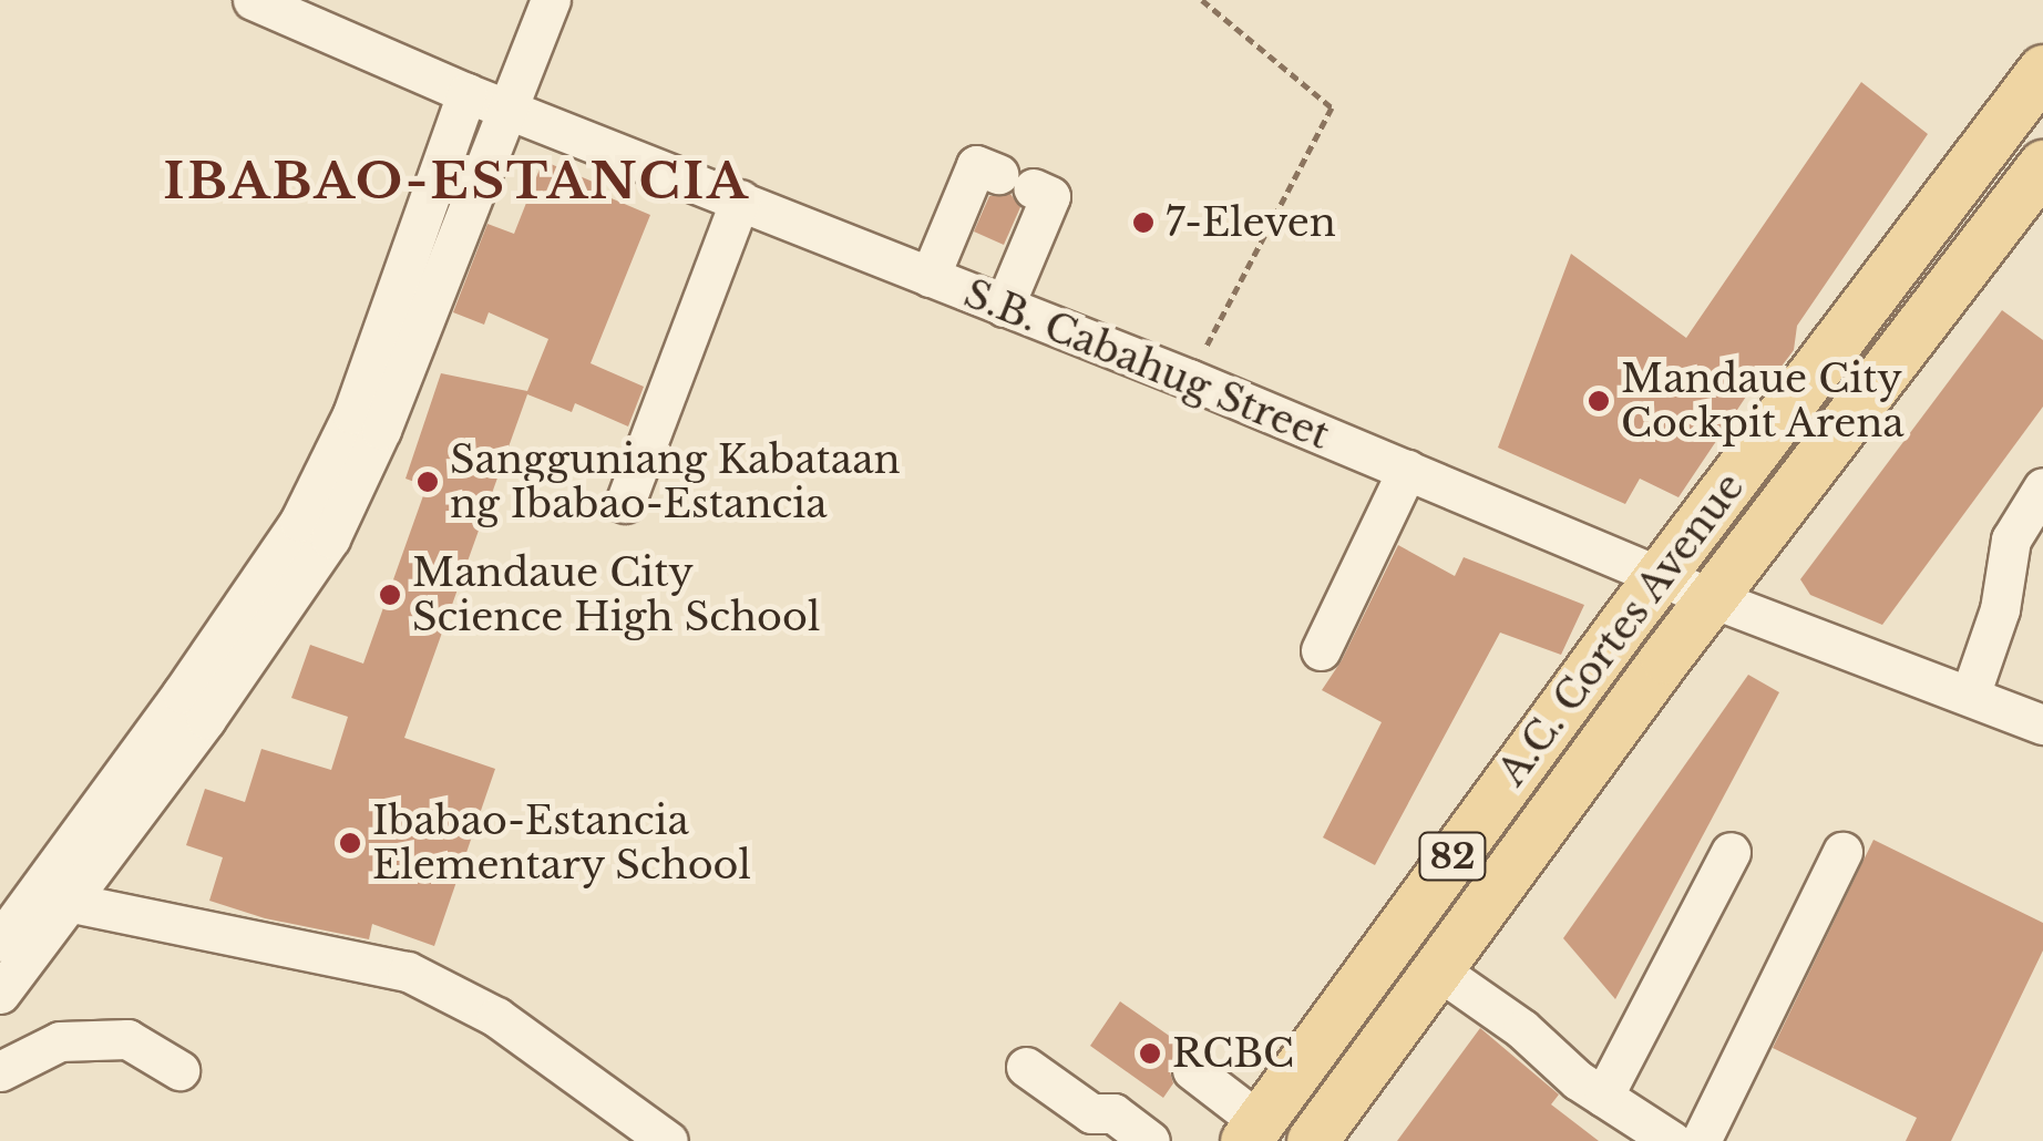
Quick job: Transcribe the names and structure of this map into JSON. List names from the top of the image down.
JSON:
{
  "streets": {
    "main road": ["A.C. Cortes Avenue", "82"],
    "street": ["S.B. Cabahug Street"]
  },
  "crossings": [
    ["S.B. Cabahug Street", "A.C. Cortes Avenue"]
  ],
  "districts": ["IBABAO-ESTANCIA"],
  "places": [
    "7-Eleven",
    "Mandaue City Cockpit Arena",
    "Sangguniang Kabataan ng Ibabao-Estancia",
    "Mandaue City Science High School",
    "Ibabao-Estancia Elementary School",
    "RCBC"
  ]
}
